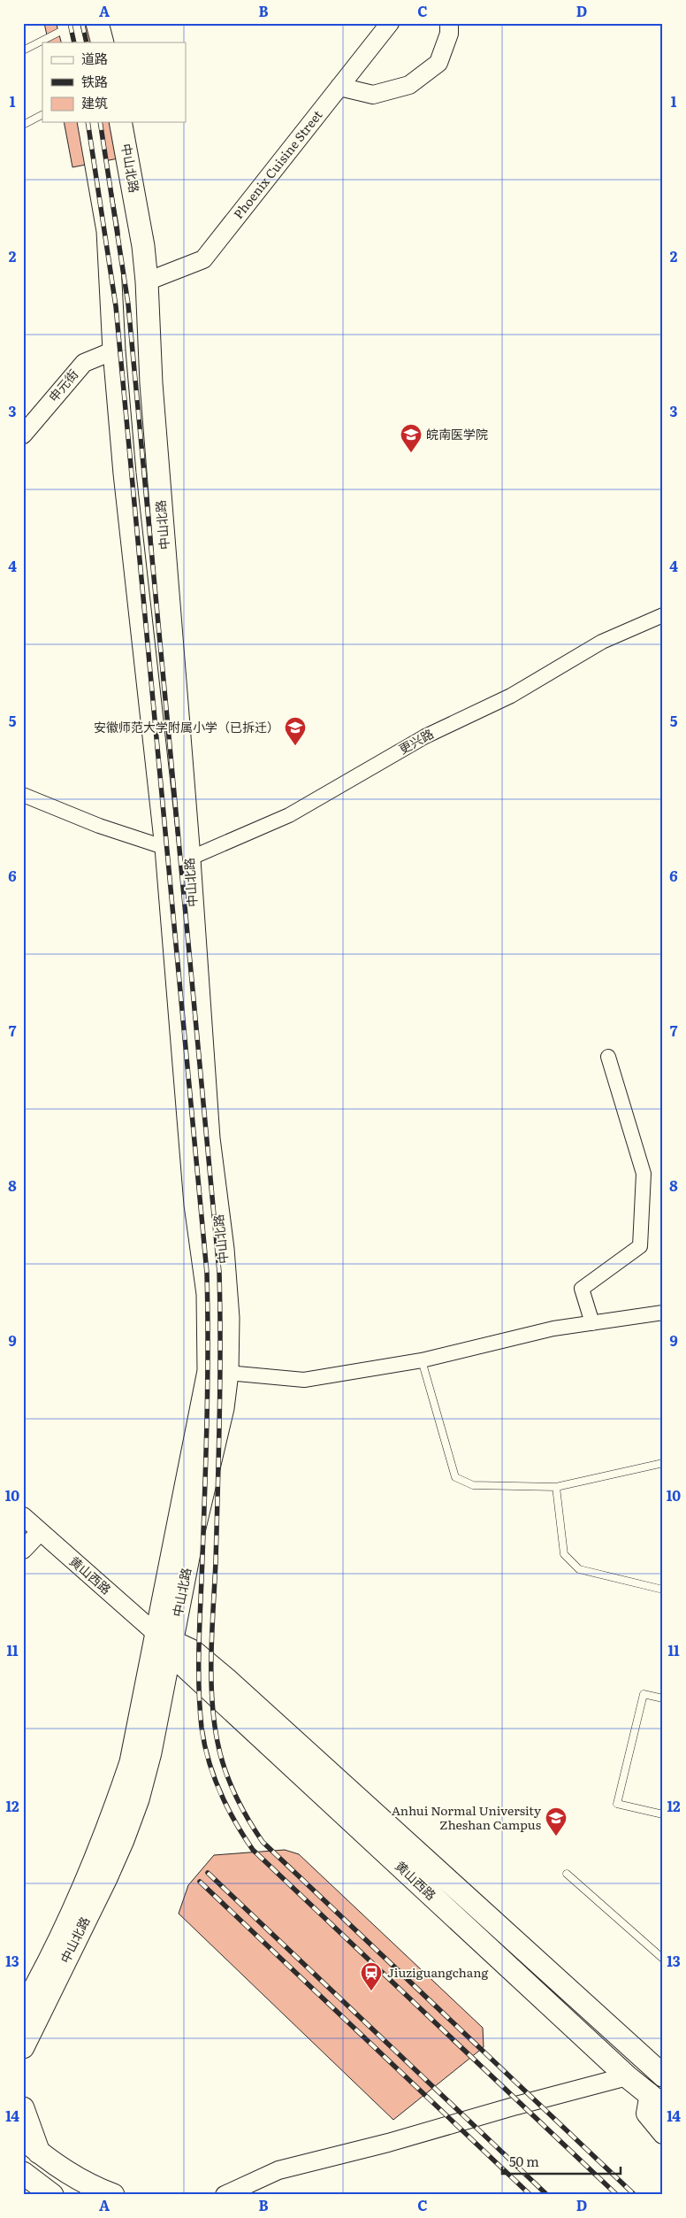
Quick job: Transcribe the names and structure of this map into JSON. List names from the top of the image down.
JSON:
{
  "streets": {
    "main road": ["中山北路", "黄山西路"],
    "street": ["Phoenix Cuisine Street", "申元街", "更兴路"]
  },
  "crossings": [
    ["Phoenix Cuisine Street", "中山北路"],
    ["中山北路", "更兴路"],
    ["中山北路", "黄山西路"]
  ],
  "places": {
    "school or university": ["皖南医学院", "安徽师范大学附属小学（已拆迁）", "Anhui Normal University Zheshan Campus"],
    "station": ["Jiuziguangchang"]
  },
  "legend": ["道路", "铁路", "建筑"],
  "scale_bar": "50 m",
  "grid": {
    "columns": [
      "A",
      "B",
      "C",
      "D"
    ],
    "rows": [
      "1",
      "2",
      "3",
      "4",
      "5",
      "6",
      "7",
      "8",
      "9",
      "10",
      "11",
      "12",
      "13",
      "14"
    ]
  }
}
